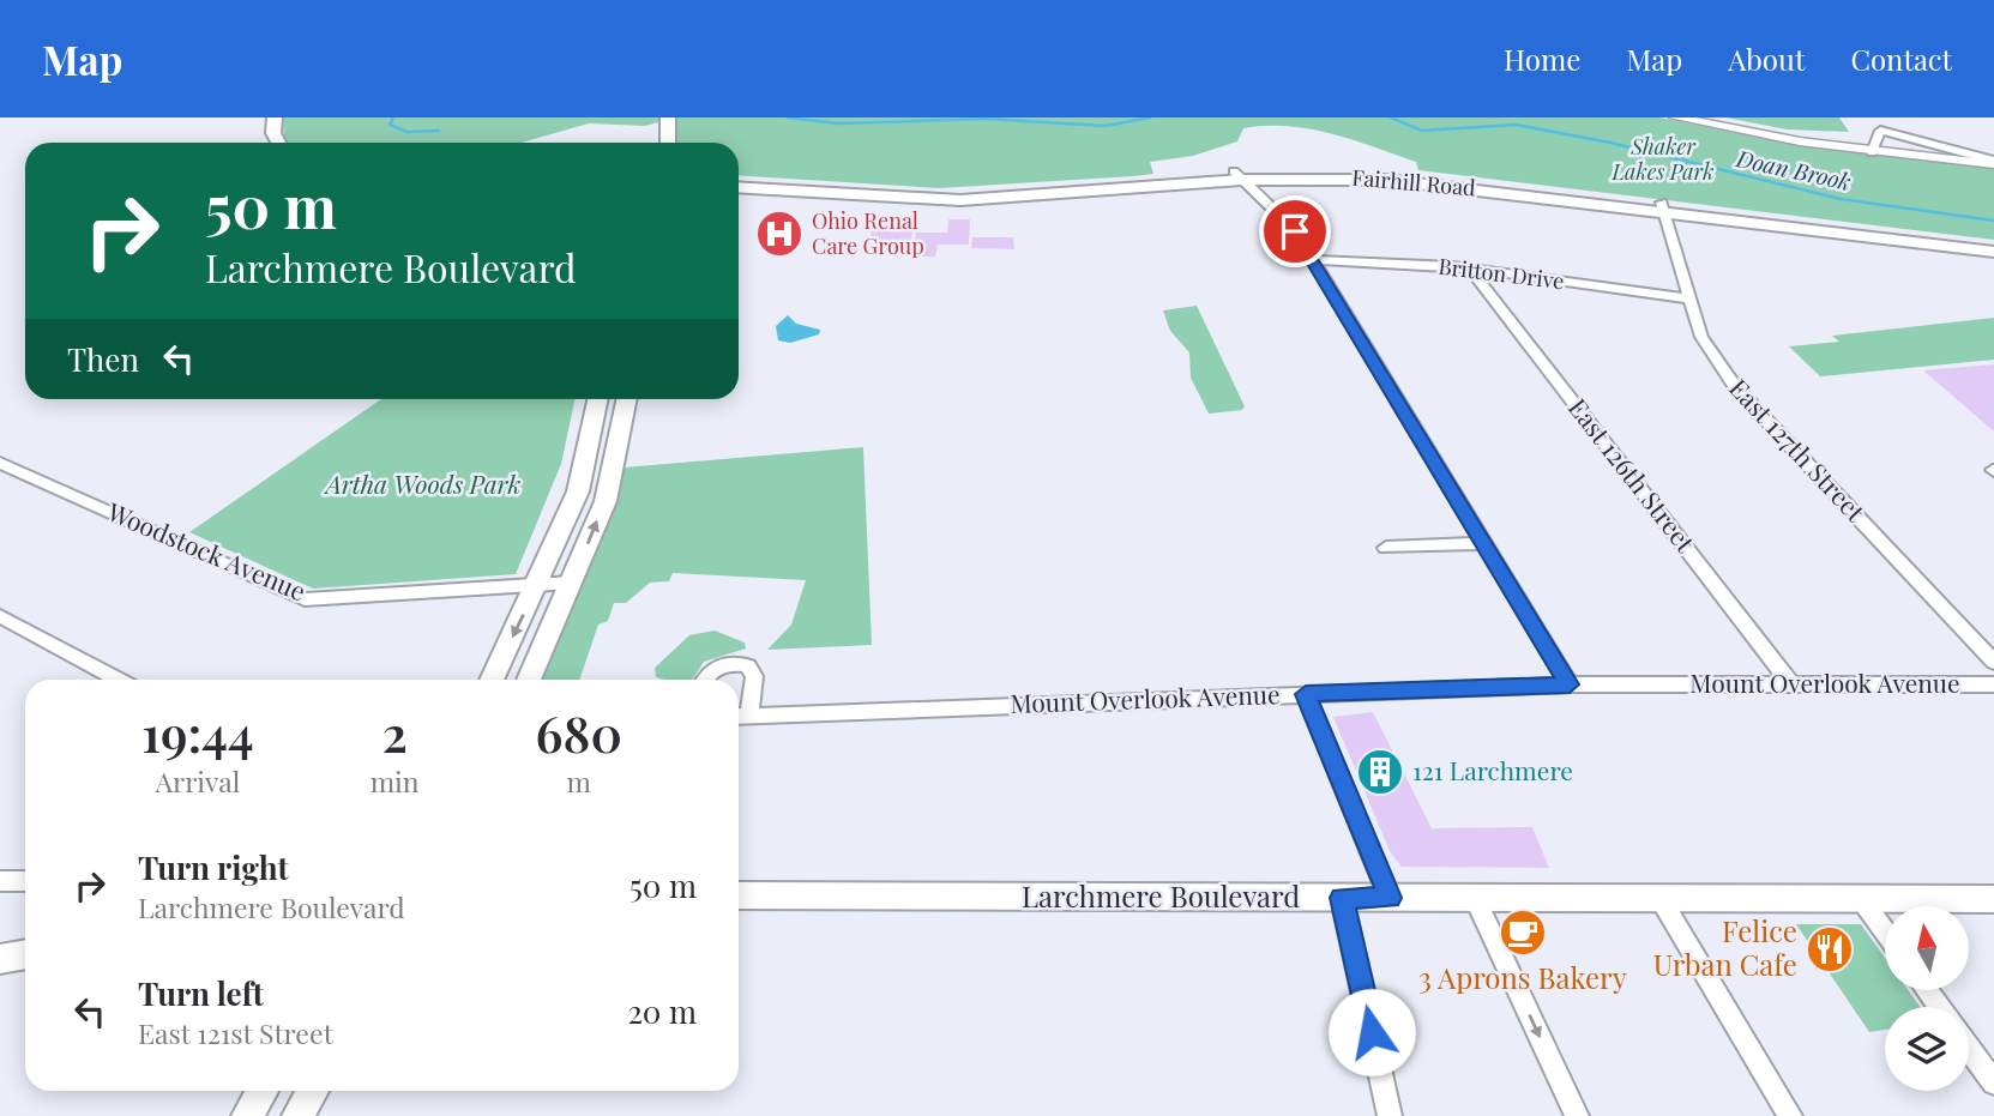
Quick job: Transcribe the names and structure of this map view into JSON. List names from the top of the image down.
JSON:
{
  "streets": {
    "main road": ["Fairhill Road", "Larchmere Boulevard"],
    "street": [
      "Britton Drive",
      "East 127th Street",
      "East 126th Street",
      "Woodstock Avenue",
      "Mount Overlook Avenue"
    ]
  },
  "crossings": [
    ["Fairhill Road", "East 127th Street"],
    ["Britton Drive", "East 127th Street"],
    ["Britton Drive", "East 126th Street"],
    ["East 126th Street", "Mount Overlook Avenue"]
  ],
  "water": ["Doan Brook"],
  "parks": ["Shaker Lakes Park", "Artha Woods Park"],
  "places": {
    "hospital": ["Ohio Renal Care Group"],
    "building": ["121 Larchmere"],
    "cafe": ["3 Aprons Bakery"],
    "restaurant": ["Felice Urban Cafe"]
  },
  "north": "top",
  "page": {
    "header": "Map",
    "nav": [
      "Home",
      "Map",
      "About",
      "Contact"
    ],
    "turn": ["50 m", "Larchmere Boulevard"],
    "then": "Then",
    "eta": [
      "19:44",
      "Arrival",
      "2",
      "min",
      "680",
      "m"
    ],
    "list": [
      {
        "name": "Turn right",
        "note": "Larchmere Boulevard",
        "value": "50 m"
      },
      {
        "name": "Turn left",
        "note": "East 121st Street",
        "value": "20 m"
      }
    ]
  }
}
